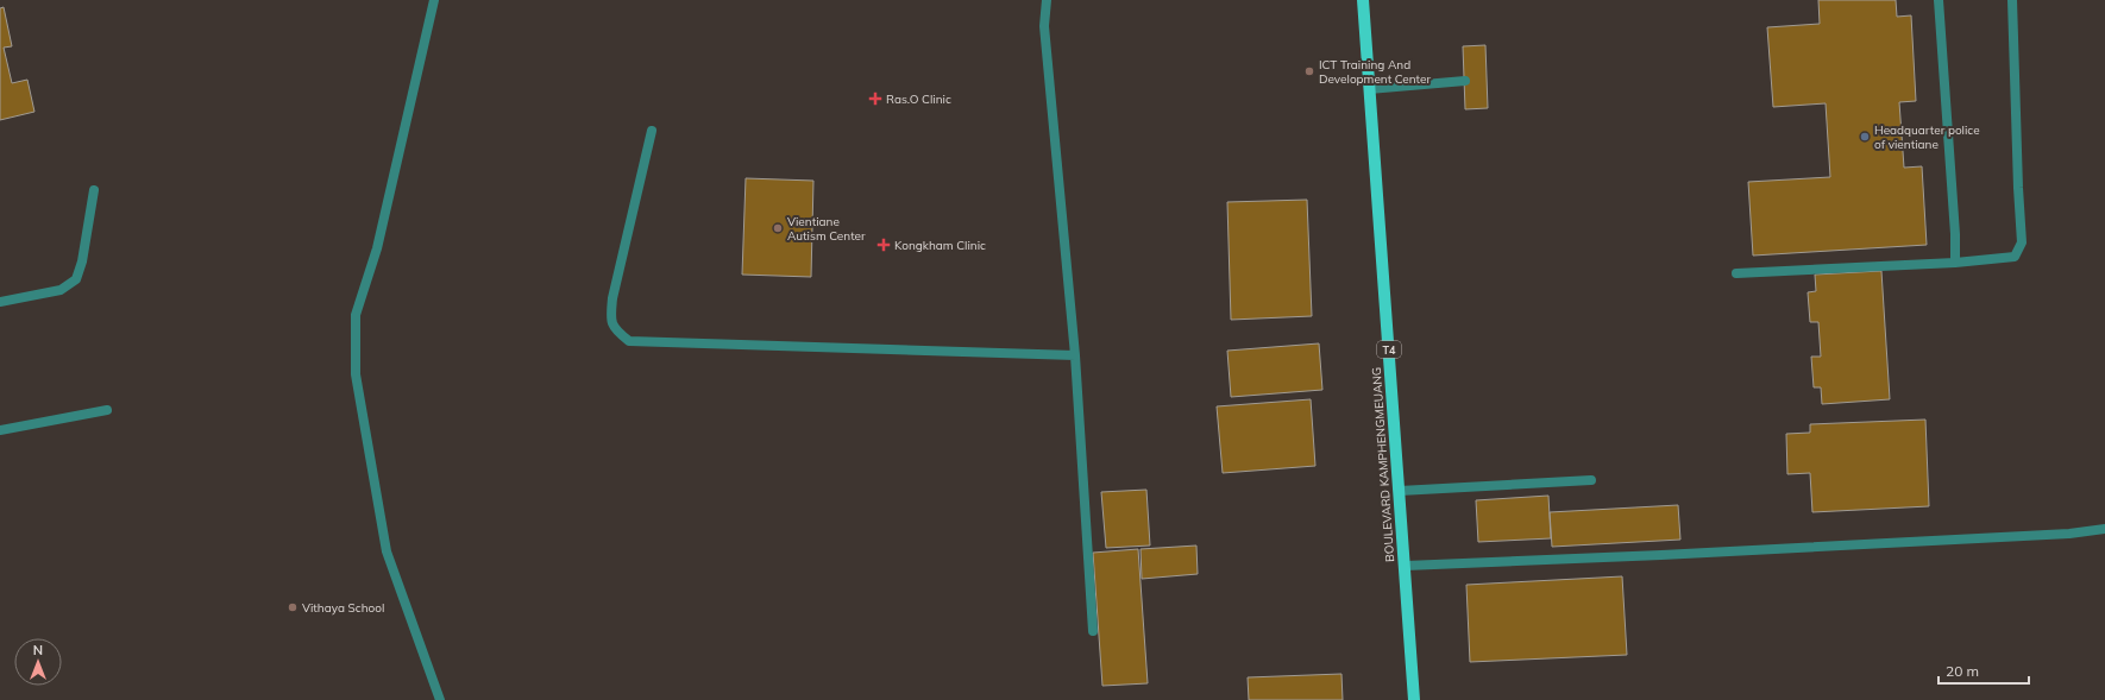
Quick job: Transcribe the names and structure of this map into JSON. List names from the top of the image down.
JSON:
{
  "streets": {
    "main road": ["T4", "BOULEVARD KAMPHENGMEUANG"]
  },
  "places": {
    "other": [
      "ICT Training And Development Center",
      "Headquarter police of vientiane",
      "Vientiane Autism Center",
      "Vithaya School"
    ],
    "health": ["Ras.O Clinic", "Kongkham Clinic"]
  },
  "scale_bar": "20 m",
  "north": "top"
}
